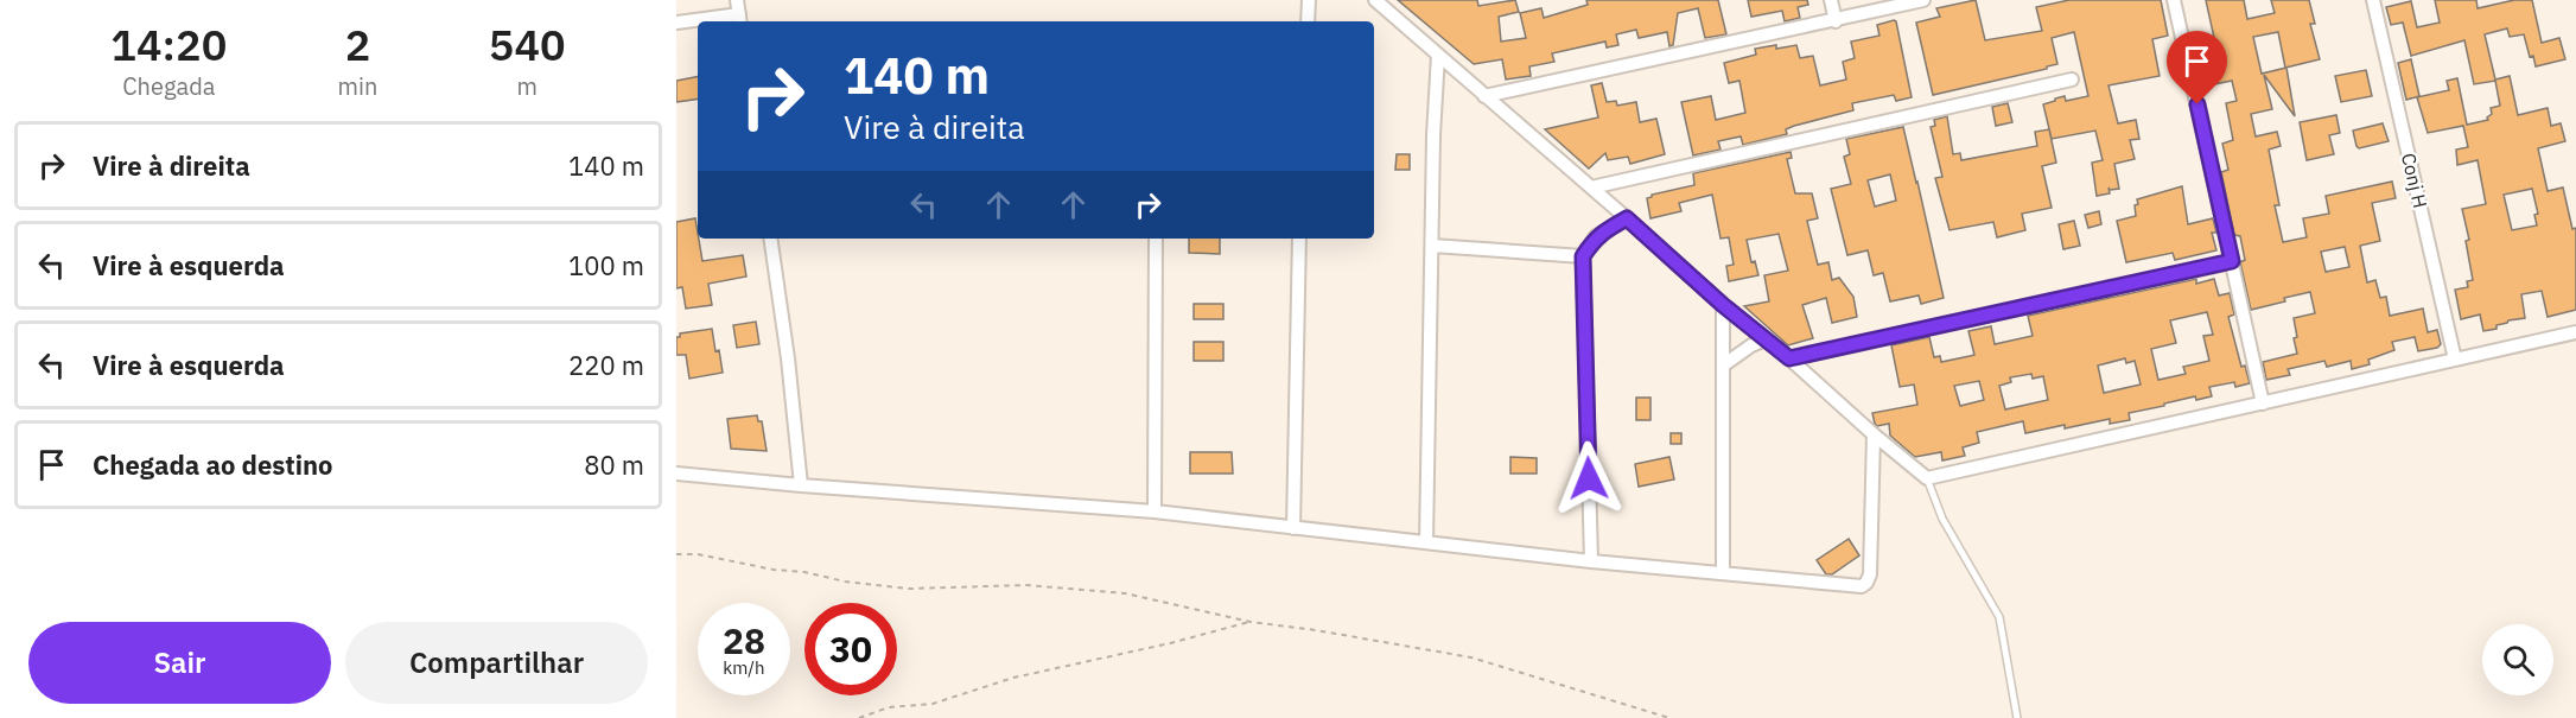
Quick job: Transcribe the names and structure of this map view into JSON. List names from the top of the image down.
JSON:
{
  "streets": {
    "street": ["Conj H"]
  },
  "page": {
    "eta": [
      "14:20",
      "Chegada",
      "2",
      "min",
      "540",
      "m"
    ],
    "turn": ["140 m", "Vire à direita"],
    "list": [
      {
        "name": "Vire à direita",
        "value": "140 m"
      },
      {
        "name": "Vire à esquerda",
        "value": "100 m"
      },
      {
        "name": "Vire à esquerda",
        "value": "220 m"
      },
      {
        "name": "Chegada ao destino",
        "value": "80 m"
      }
    ],
    "speed": "28 km/h",
    "limit": "30",
    "buttons": ["Sair", "Compartilhar"]
  }
}
